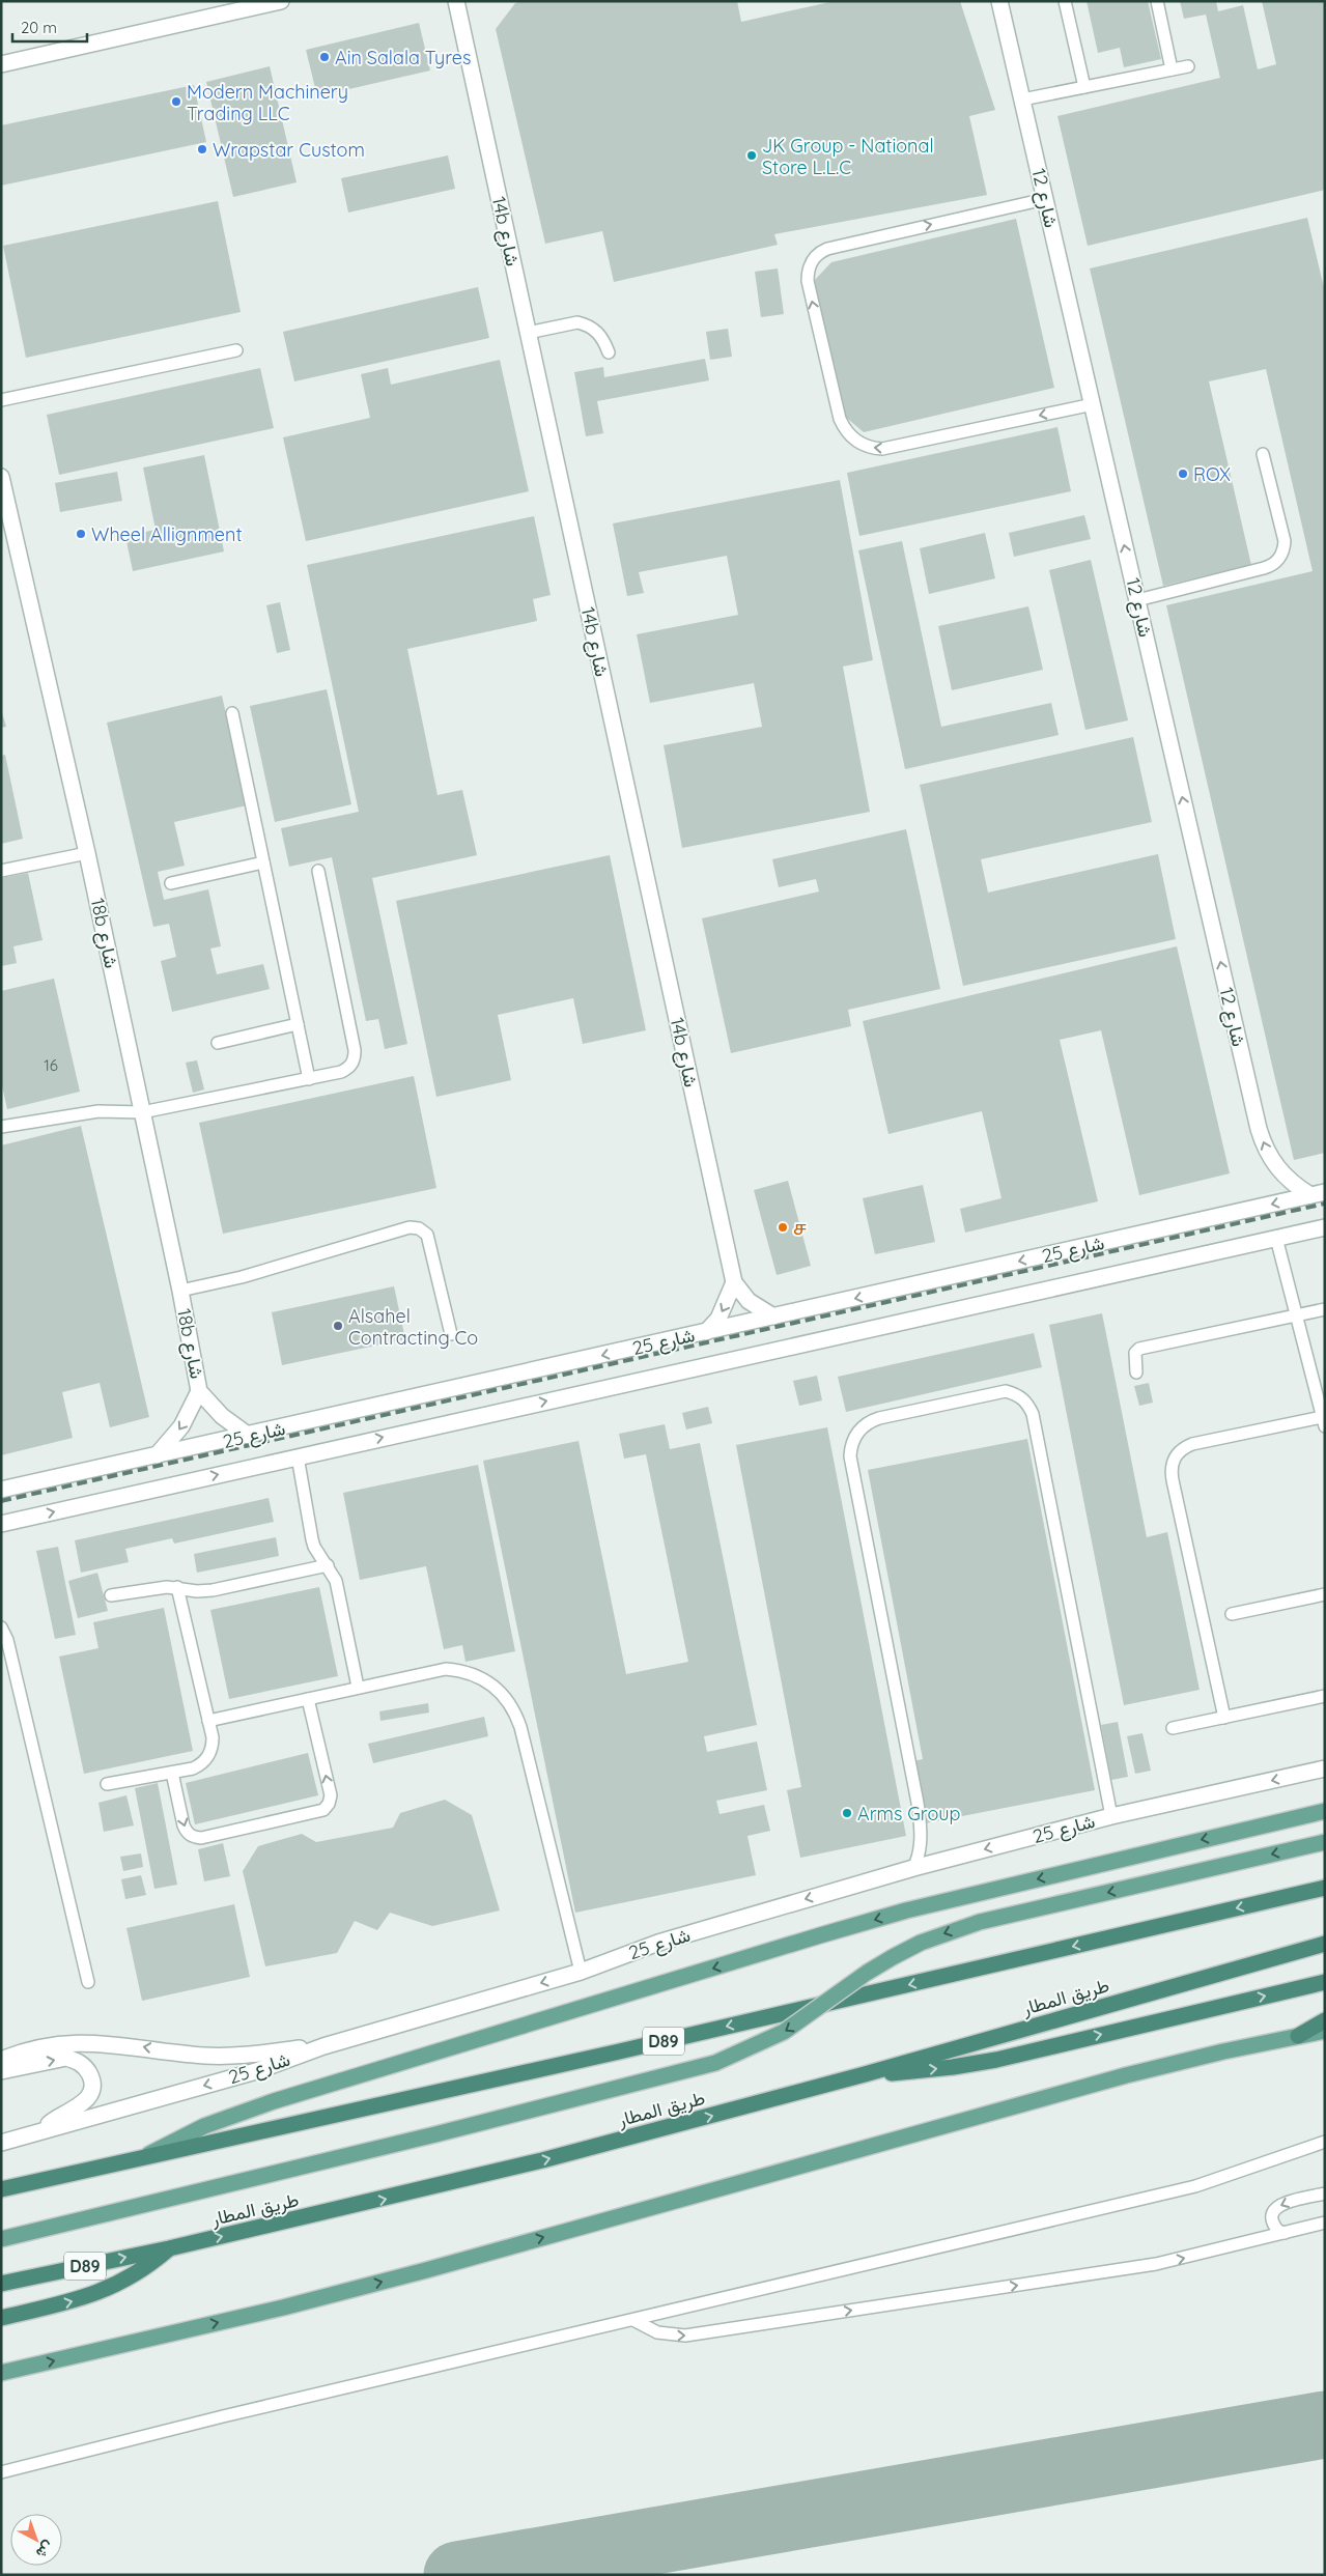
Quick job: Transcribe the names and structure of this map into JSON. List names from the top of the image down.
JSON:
{
  "streets": {
    "highway": ["طريق المطار", "D89"],
    "street": [
      "شارع 12",
      "14b شارع",
      "18b شارع",
      "شارع 25"
    ]
  },
  "crossings": [
    ["شارع 12", "شارع 25"],
    ["14b شارع", "شارع 25"],
    ["18b شارع", "شارع 25"]
  ],
  "one_way": ["شارع 12"],
  "places": [
    "Ain Salala Tyres",
    "Modern Machinery Trading LLC",
    "Wrapstar Custom",
    "JK Group - National Store L.L.C",
    "ROX",
    "Wheel Allignment",
    "ச",
    "Alsahel Contracting Co",
    "Arms Group"
  ],
  "house_numbers": ["16"],
  "scale_bar": "20 m",
  "north": "bottom right"
}
